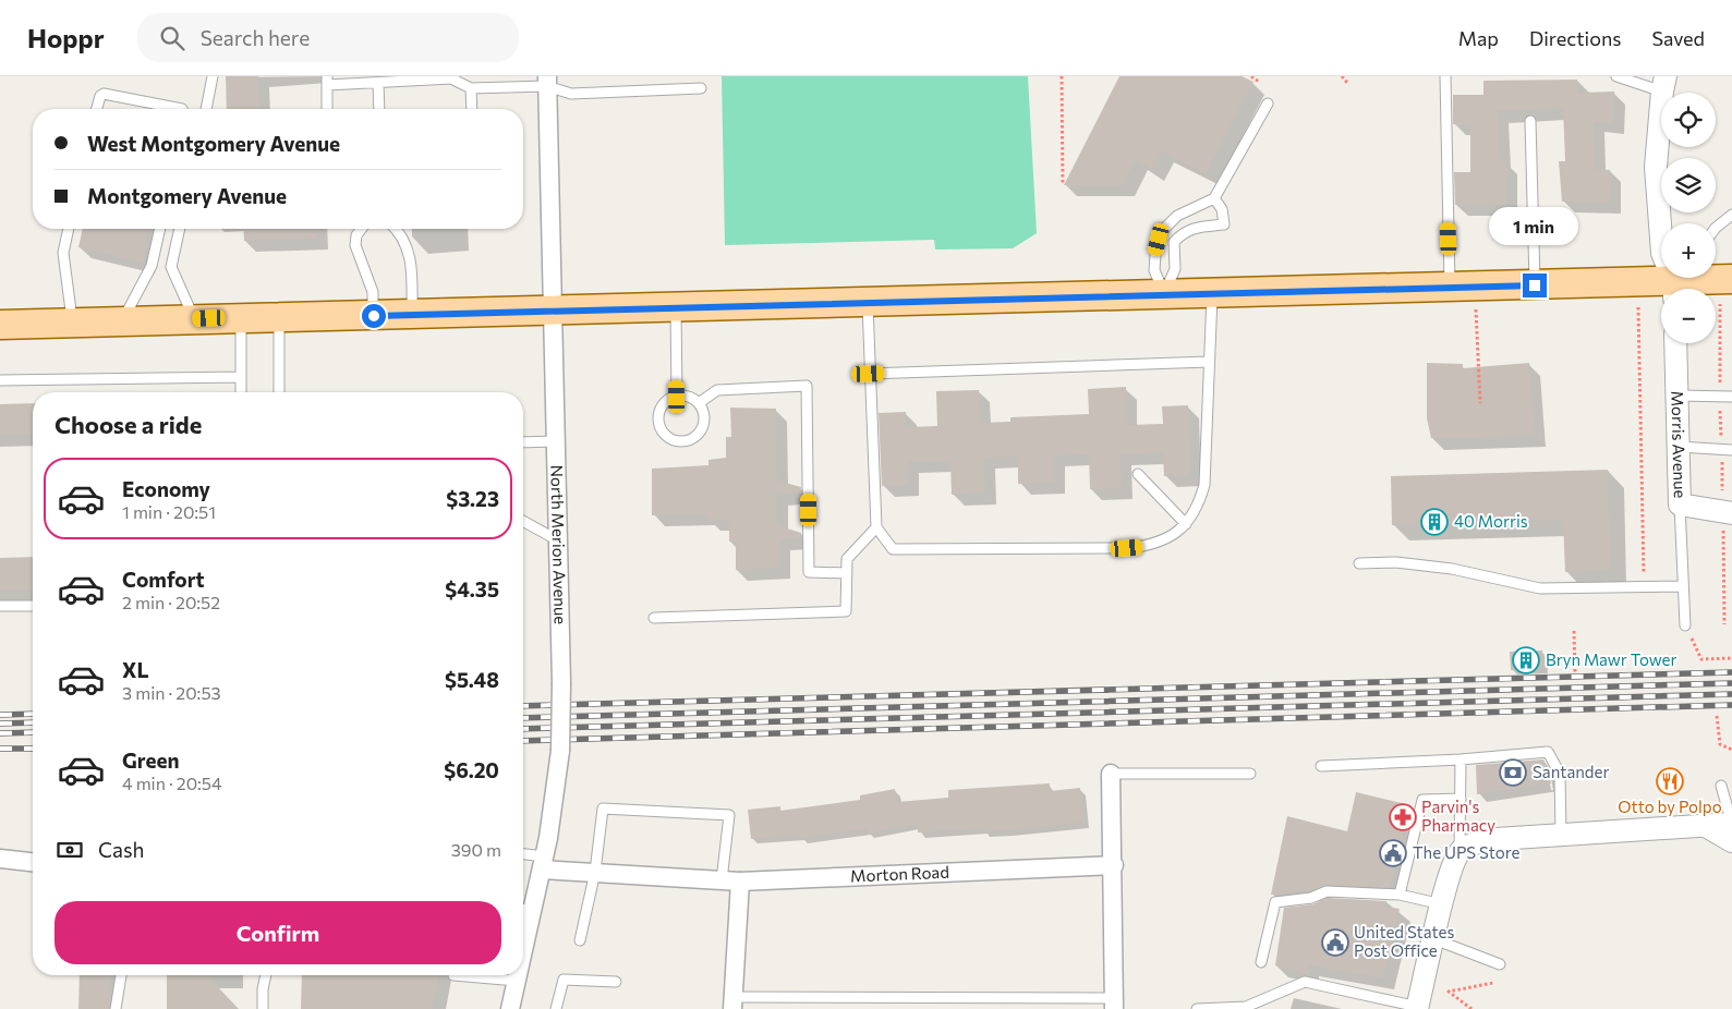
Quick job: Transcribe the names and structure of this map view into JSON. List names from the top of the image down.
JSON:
{
  "streets": {
    "street": ["Morris Avenue", "North Merion Avenue", "Morton Road"]
  },
  "crossings": [
    ["North Merion Avenue", "Morton Road"]
  ],
  "places": {
    "building": ["40 Morris", "Bryn Mawr Tower"],
    "bank": ["Santander"],
    "restaurant": ["Otto by Polpo"],
    "pharmacy": ["Parvin's Pharmacy"],
    "public building": ["The UPS Store", "United States Post Office"]
  },
  "page": {
    "header": "Hoppr",
    "search": "Search here",
    "nav": ["Map", "Directions", "Saved"],
    "map_buttons": ["+", "−"],
    "banner": ["West Montgomery Avenue", "Montgomery Avenue"],
    "bubble": "1 min",
    "heading": "Choose a ride",
    "list": [
      {
        "name": "Economy",
        "note": "1 min · 20:51",
        "value": "$3.23"
      },
      {
        "name": "Comfort",
        "note": "2 min · 20:52",
        "value": "$4.35"
      },
      {
        "name": "XL",
        "note": "3 min · 20:53",
        "value": "$5.48"
      },
      {
        "name": "Green",
        "note": "4 min · 20:54",
        "value": "$6.20"
      }
    ],
    "pay": ["Cash", "390 m"],
    "buttons": "Confirm"
  }
}
